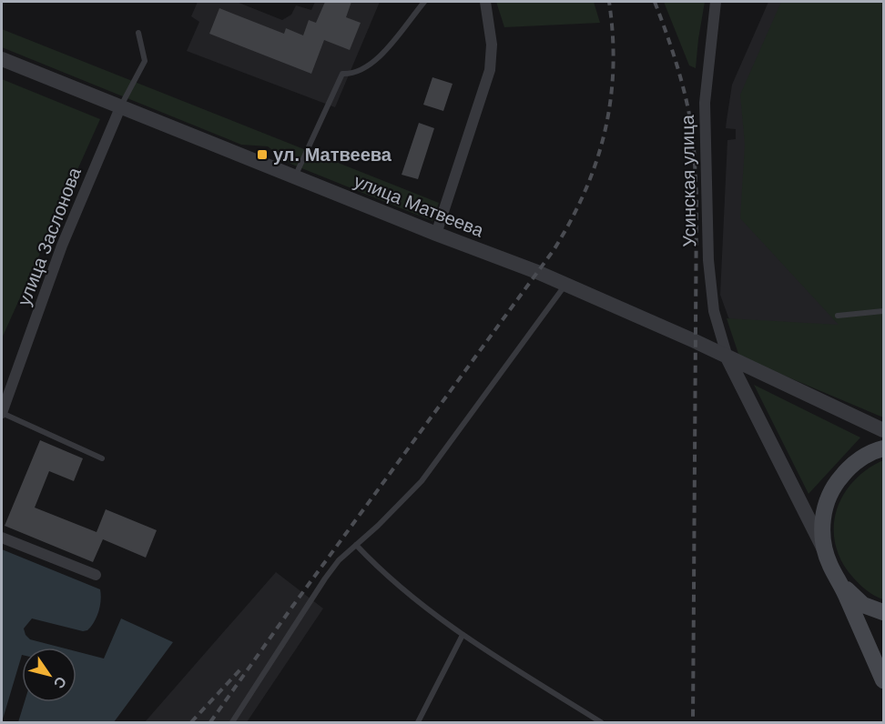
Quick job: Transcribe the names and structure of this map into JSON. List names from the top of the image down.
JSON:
{
  "streets": {
    "street": ["Усинская улица", "улица Матвеева", "улица Заслонова"]
  },
  "crossings": [
    ["Усинская улица", "улица Матвеева"],
    ["улица Матвеева", "улица Заслонова"]
  ],
  "places": {
    "transit": ["ул. Матвеева"]
  },
  "north": "bottom right"
}
